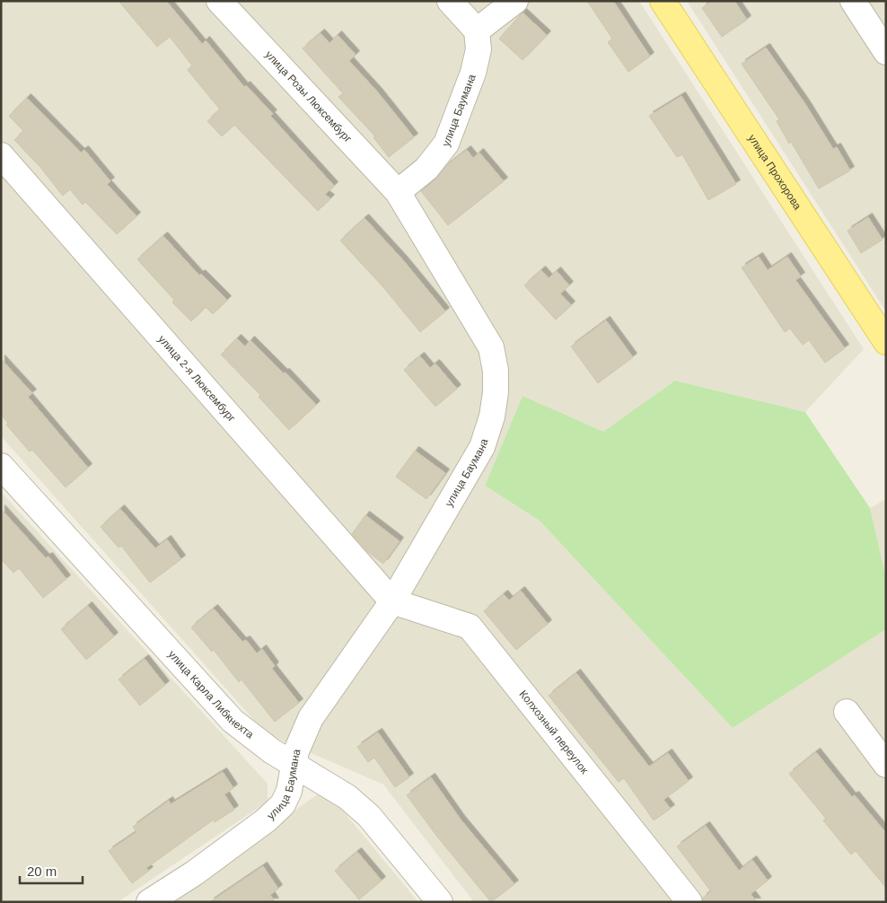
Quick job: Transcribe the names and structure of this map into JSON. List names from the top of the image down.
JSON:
{
  "streets": {
    "main road": ["улица Прохорова"],
    "street": [
      "улица Розы Люксембург",
      "улица Баумана",
      "улица 2-я Люксембург",
      "улица Карла Либкнехта",
      "Колхозный переулок"
    ]
  },
  "crossings": [
    ["улица Розы Люксембург", "улица Баумана"],
    ["улица Баумана", "улица 2-я Люксембург"],
    ["улица Баумана", "улица Карла Либкнехта"],
    ["улица Баумана", "Колхозный переулок"],
    ["улица 2-я Люксембург", "Колхозный переулок"]
  ],
  "scale_bar": "20 m"
}
